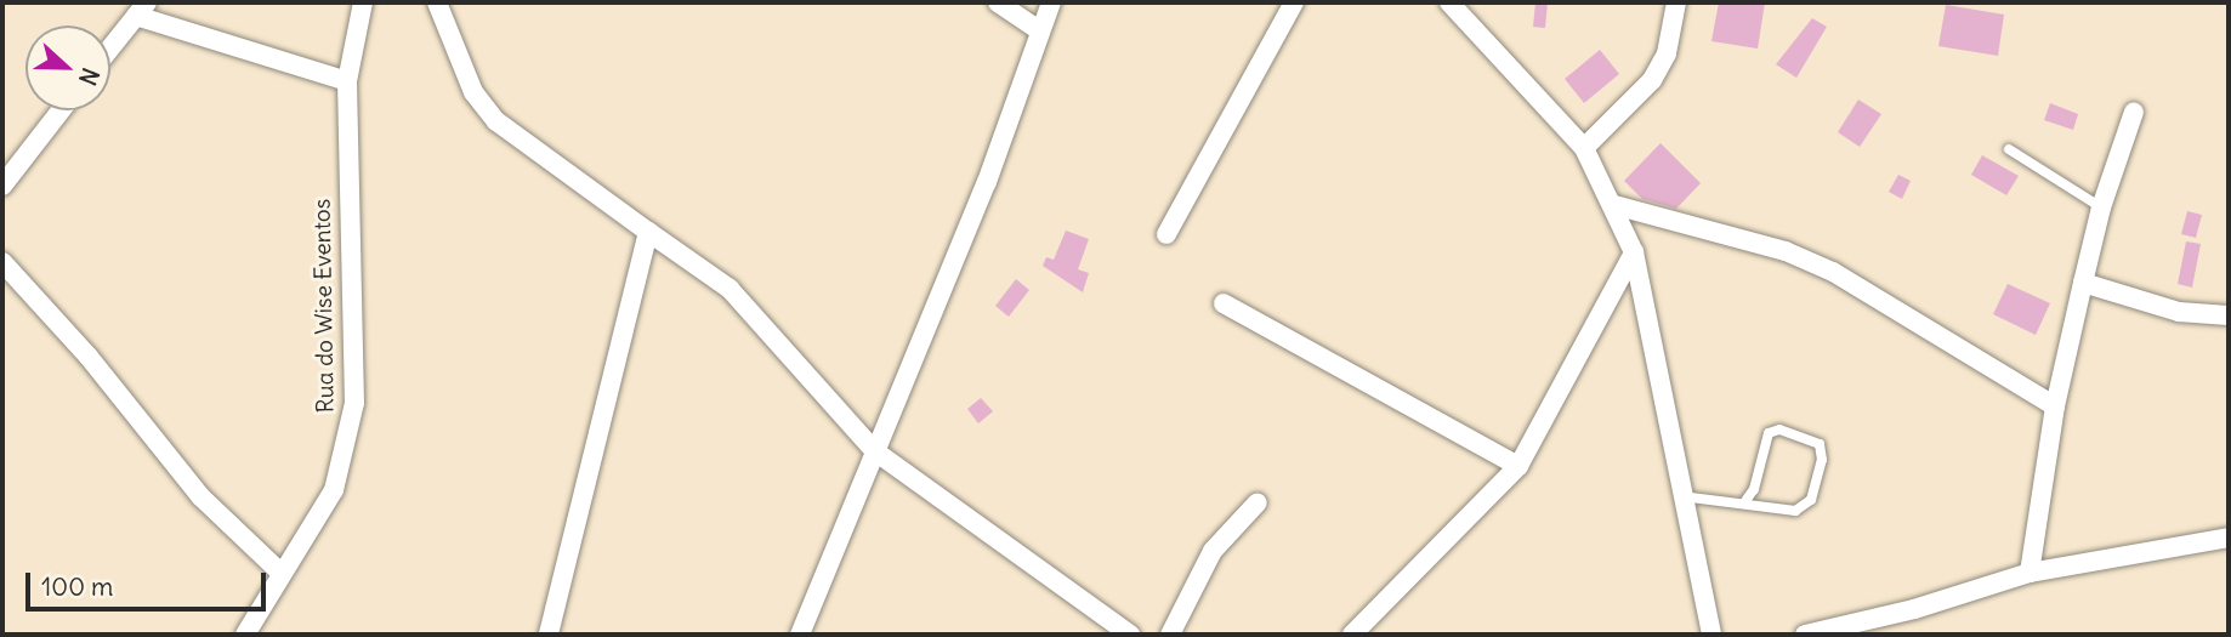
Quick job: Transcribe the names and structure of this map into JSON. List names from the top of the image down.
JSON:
{
  "streets": {
    "street": ["Rua do Wise Eventos"]
  },
  "scale_bar": "100 m",
  "north": "right"
}
